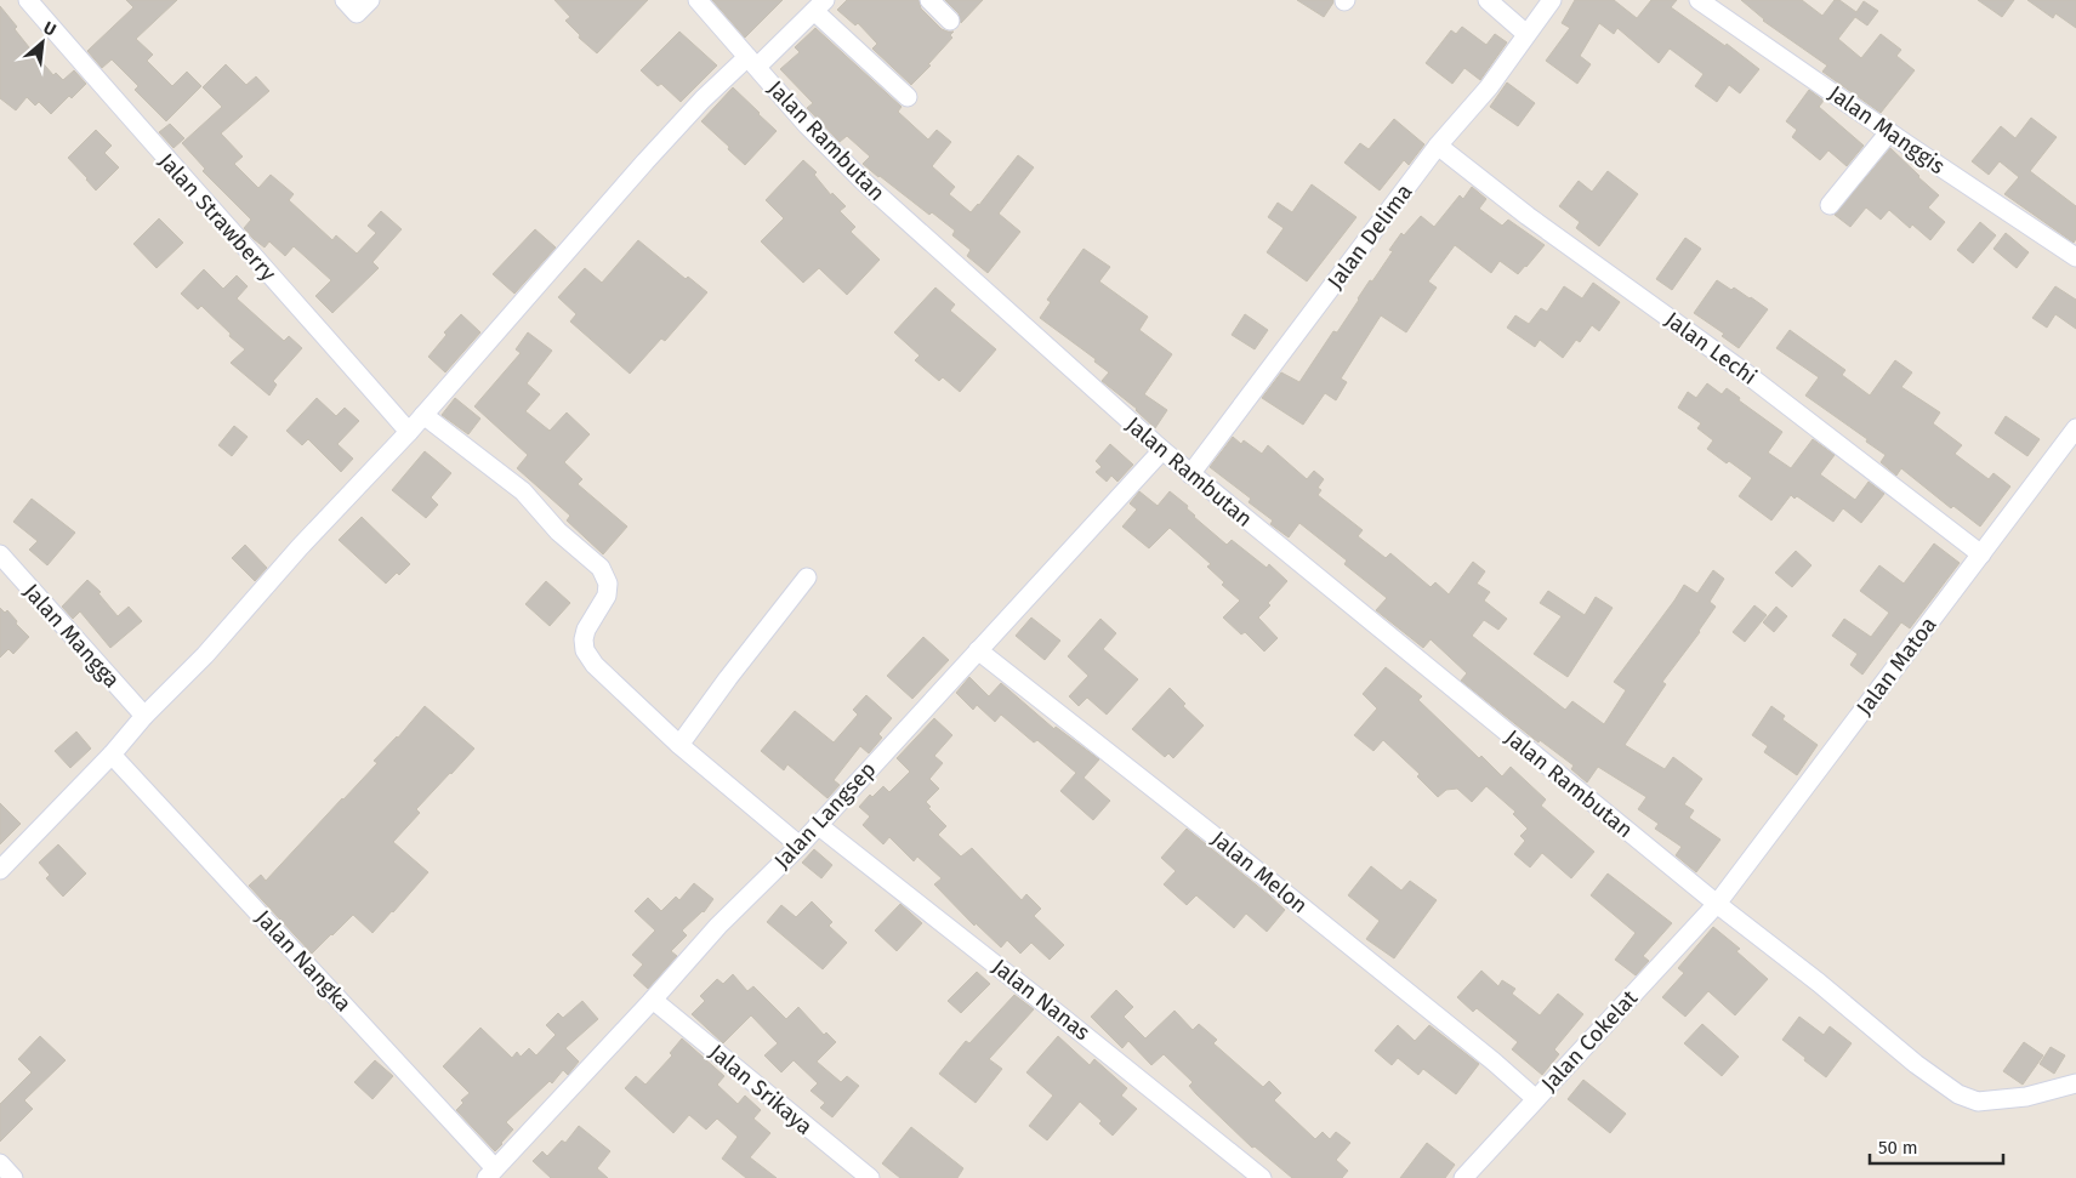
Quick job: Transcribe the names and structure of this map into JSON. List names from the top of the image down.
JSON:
{
  "streets": {
    "street": [
      "Jalan Manggis",
      "Jalan Rambutan",
      "Jalan Strawberry",
      "Jalan Delima",
      "Jalan Lechi",
      "Jalan Mangga",
      "Jalan Matoa",
      "Jalan Langsep",
      "Jalan Melon",
      "Jalan Nangka",
      "Jalan Nanas",
      "Jalan Cokelat",
      "Jalan Srikaya"
    ]
  },
  "crossings": [
    ["Jalan Rambutan", "Jalan Delima"],
    ["Jalan Rambutan", "Jalan Matoa"],
    ["Jalan Rambutan", "Jalan Langsep"],
    ["Jalan Rambutan", "Jalan Cokelat"],
    ["Jalan Delima", "Jalan Lechi"],
    ["Jalan Lechi", "Jalan Matoa"],
    ["Jalan Matoa", "Jalan Cokelat"],
    ["Jalan Langsep", "Jalan Melon"],
    ["Jalan Langsep", "Jalan Nangka"],
    ["Jalan Langsep", "Jalan Nanas"],
    ["Jalan Langsep", "Jalan Srikaya"],
    ["Jalan Melon", "Jalan Cokelat"]
  ],
  "scale_bar": "50 m",
  "north": "top right"
}
